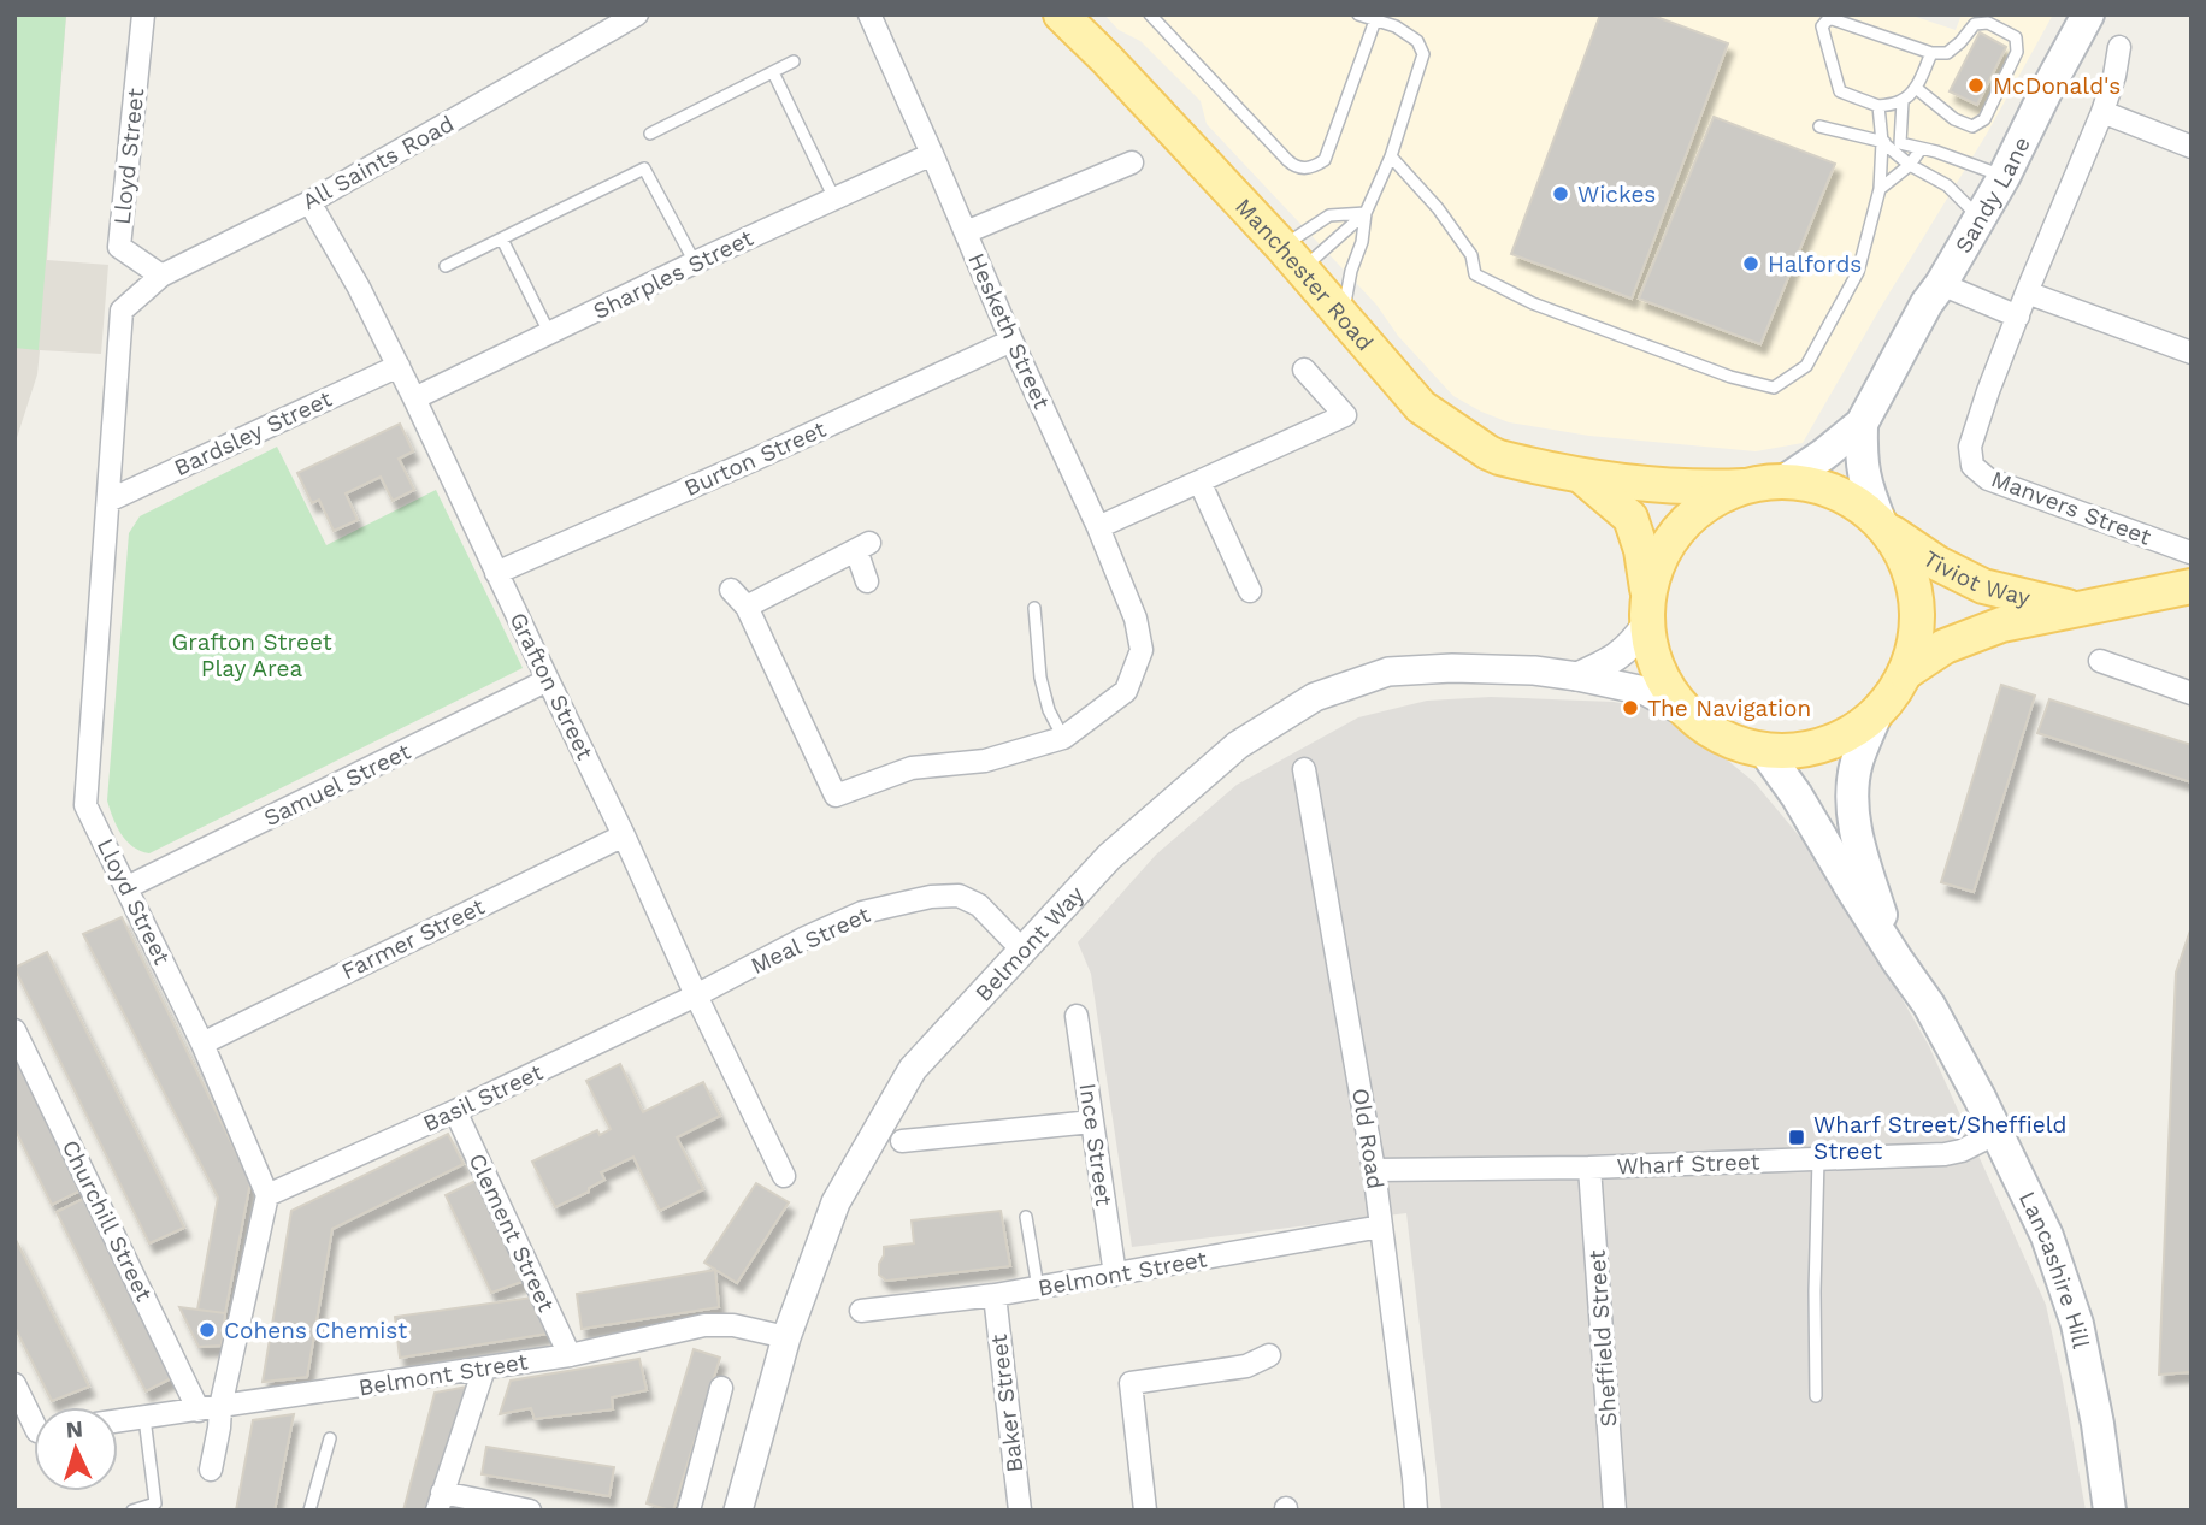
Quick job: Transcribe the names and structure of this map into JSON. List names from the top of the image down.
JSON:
{
  "streets": {
    "main road": [
      "Sandy Lane",
      "Manchester Road",
      "Tiviot Way",
      "Lancashire Hill"
    ],
    "street": [
      "Lloyd Street",
      "All Saints Road",
      "Sharples Street",
      "Hesketh Street",
      "Bardsley Street",
      "Burton Street",
      "Manvers Street",
      "Grafton Street",
      "Samuel Street",
      "Farmer Street",
      "Meal Street",
      "Belmont Way",
      "Basil Street",
      "Old Road",
      "Ince Street",
      "Wharf Street",
      "Churchill Street",
      "Clement Street",
      "Belmont Street",
      "Sheffield Street",
      "Baker Street"
    ]
  },
  "crossings": [
    ["Lloyd Street", "All Saints Road"],
    ["Lloyd Street", "Bardsley Street"],
    ["Lloyd Street", "Samuel Street"],
    ["Lloyd Street", "Farmer Street"],
    ["Lloyd Street", "Basil Street"],
    ["All Saints Road", "Grafton Street"],
    ["Sandy Lane", "Manchester Road"],
    ["Sandy Lane", "Tiviot Way"],
    ["Sandy Lane", "Belmont Way"],
    ["Sandy Lane", "Lancashire Hill"],
    ["Sharples Street", "Hesketh Street"],
    ["Sharples Street", "Grafton Street"],
    ["Manchester Road", "Tiviot Way"],
    ["Manchester Road", "Belmont Way"],
    ["Manchester Road", "Lancashire Hill"],
    ["Hesketh Street", "Burton Street"],
    ["Bardsley Street", "Grafton Street"],
    ["Burton Street", "Grafton Street"],
    ["Tiviot Way", "Belmont Way"],
    ["Tiviot Way", "Lancashire Hill"],
    ["Grafton Street", "Samuel Street"],
    ["Grafton Street", "Farmer Street"],
    ["Grafton Street", "Meal Street"],
    ["Grafton Street", "Basil Street"],
    ["Meal Street", "Basil Street"],
    ["Belmont Way", "Lancashire Hill"],
    ["Belmont Way", "Belmont Street"],
    ["Basil Street", "Clement Street"],
    ["Old Road", "Wharf Street"],
    ["Old Road", "Belmont Street"],
    ["Ince Street", "Belmont Street"],
    ["Wharf Street", "Lancashire Hill"],
    ["Wharf Street", "Sheffield Street"],
    ["Churchill Street", "Belmont Street"],
    ["Clement Street", "Belmont Street"],
    ["Belmont Street", "Baker Street"]
  ],
  "parks": ["Grafton Street Play Area"],
  "places": {
    "other": [
      "McDonald's",
      "Wickes",
      "Halfords",
      "The Navigation",
      "Cohens Chemist"
    ],
    "transit": ["Wharf Street/Sheffield Street"]
  },
  "north": "top"
}
